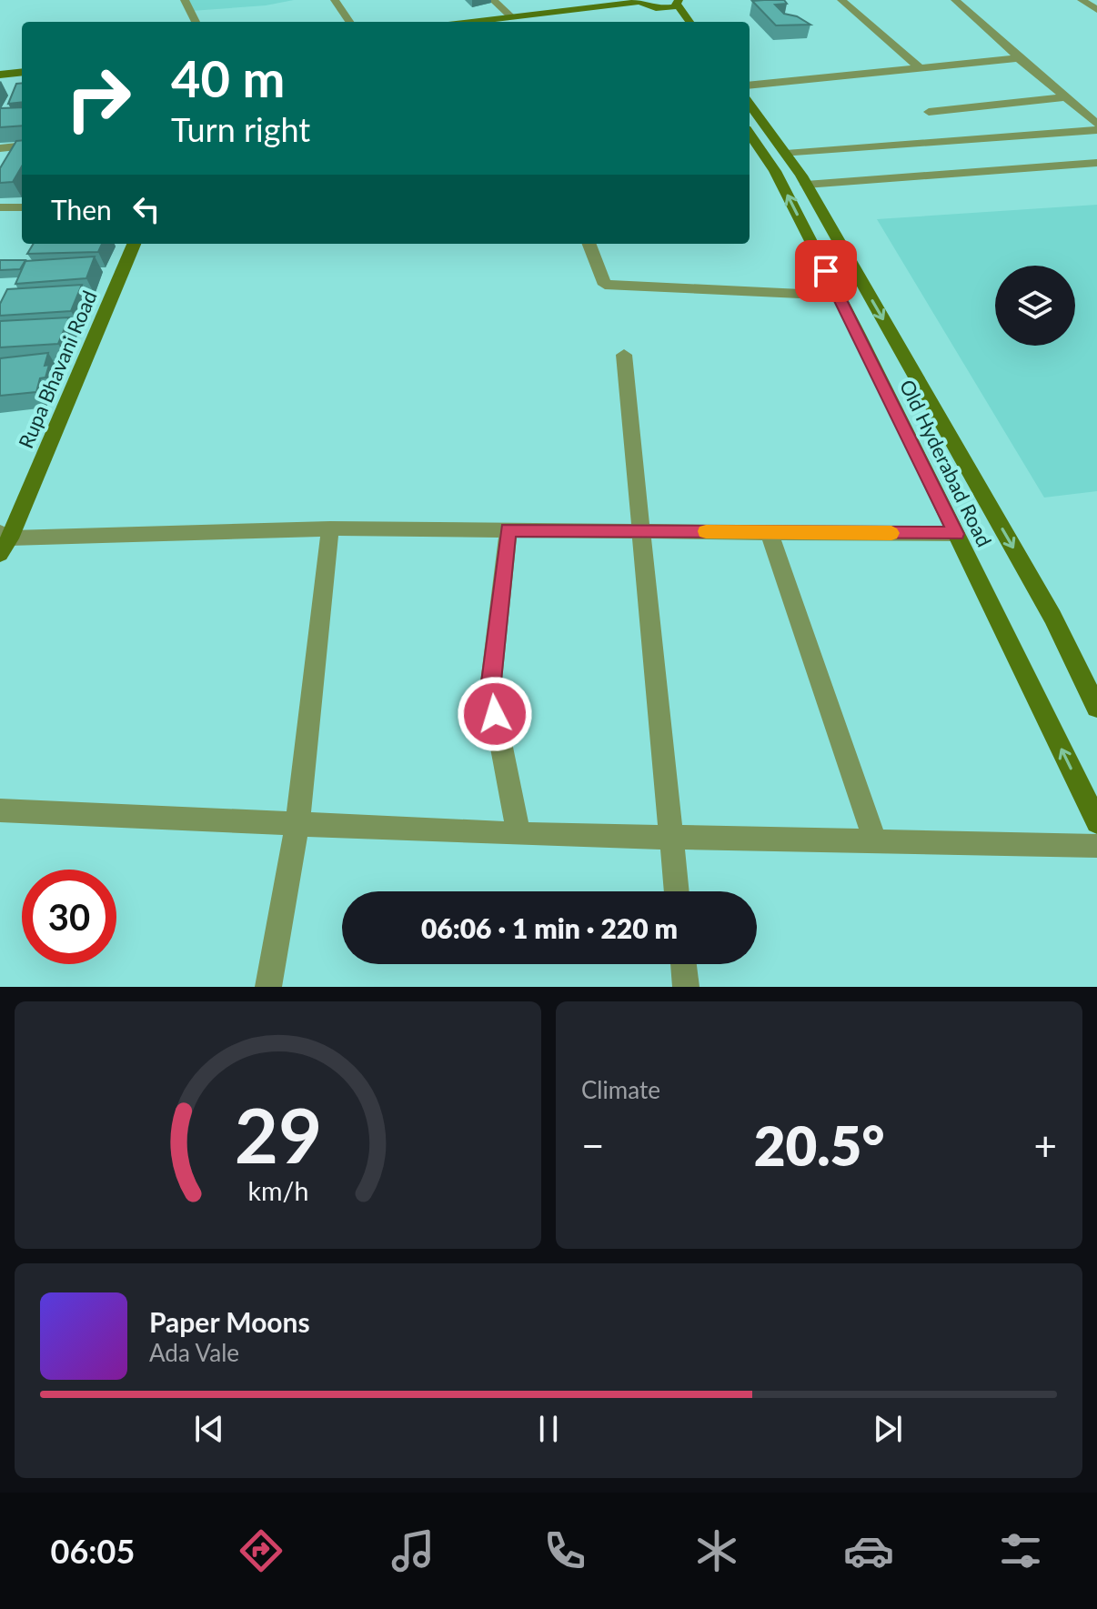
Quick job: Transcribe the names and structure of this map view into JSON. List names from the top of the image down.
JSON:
{
  "streets": {
    "main road": ["Rupa Bhavani Road", "Old Hyderabad Road"]
  },
  "page": {
    "turn": ["40 m", "Turn right"],
    "then": "Then",
    "limit": "30",
    "trip": "06:06 · 1 min · 220 m",
    "tile": "Climate",
    "heat": ["−", "20.5°", "+"],
    "song": ["Paper Moons", "Ada Vale"],
    "tabs": "06:05",
    "gauge": ["29", "km/h"]
  }
}
